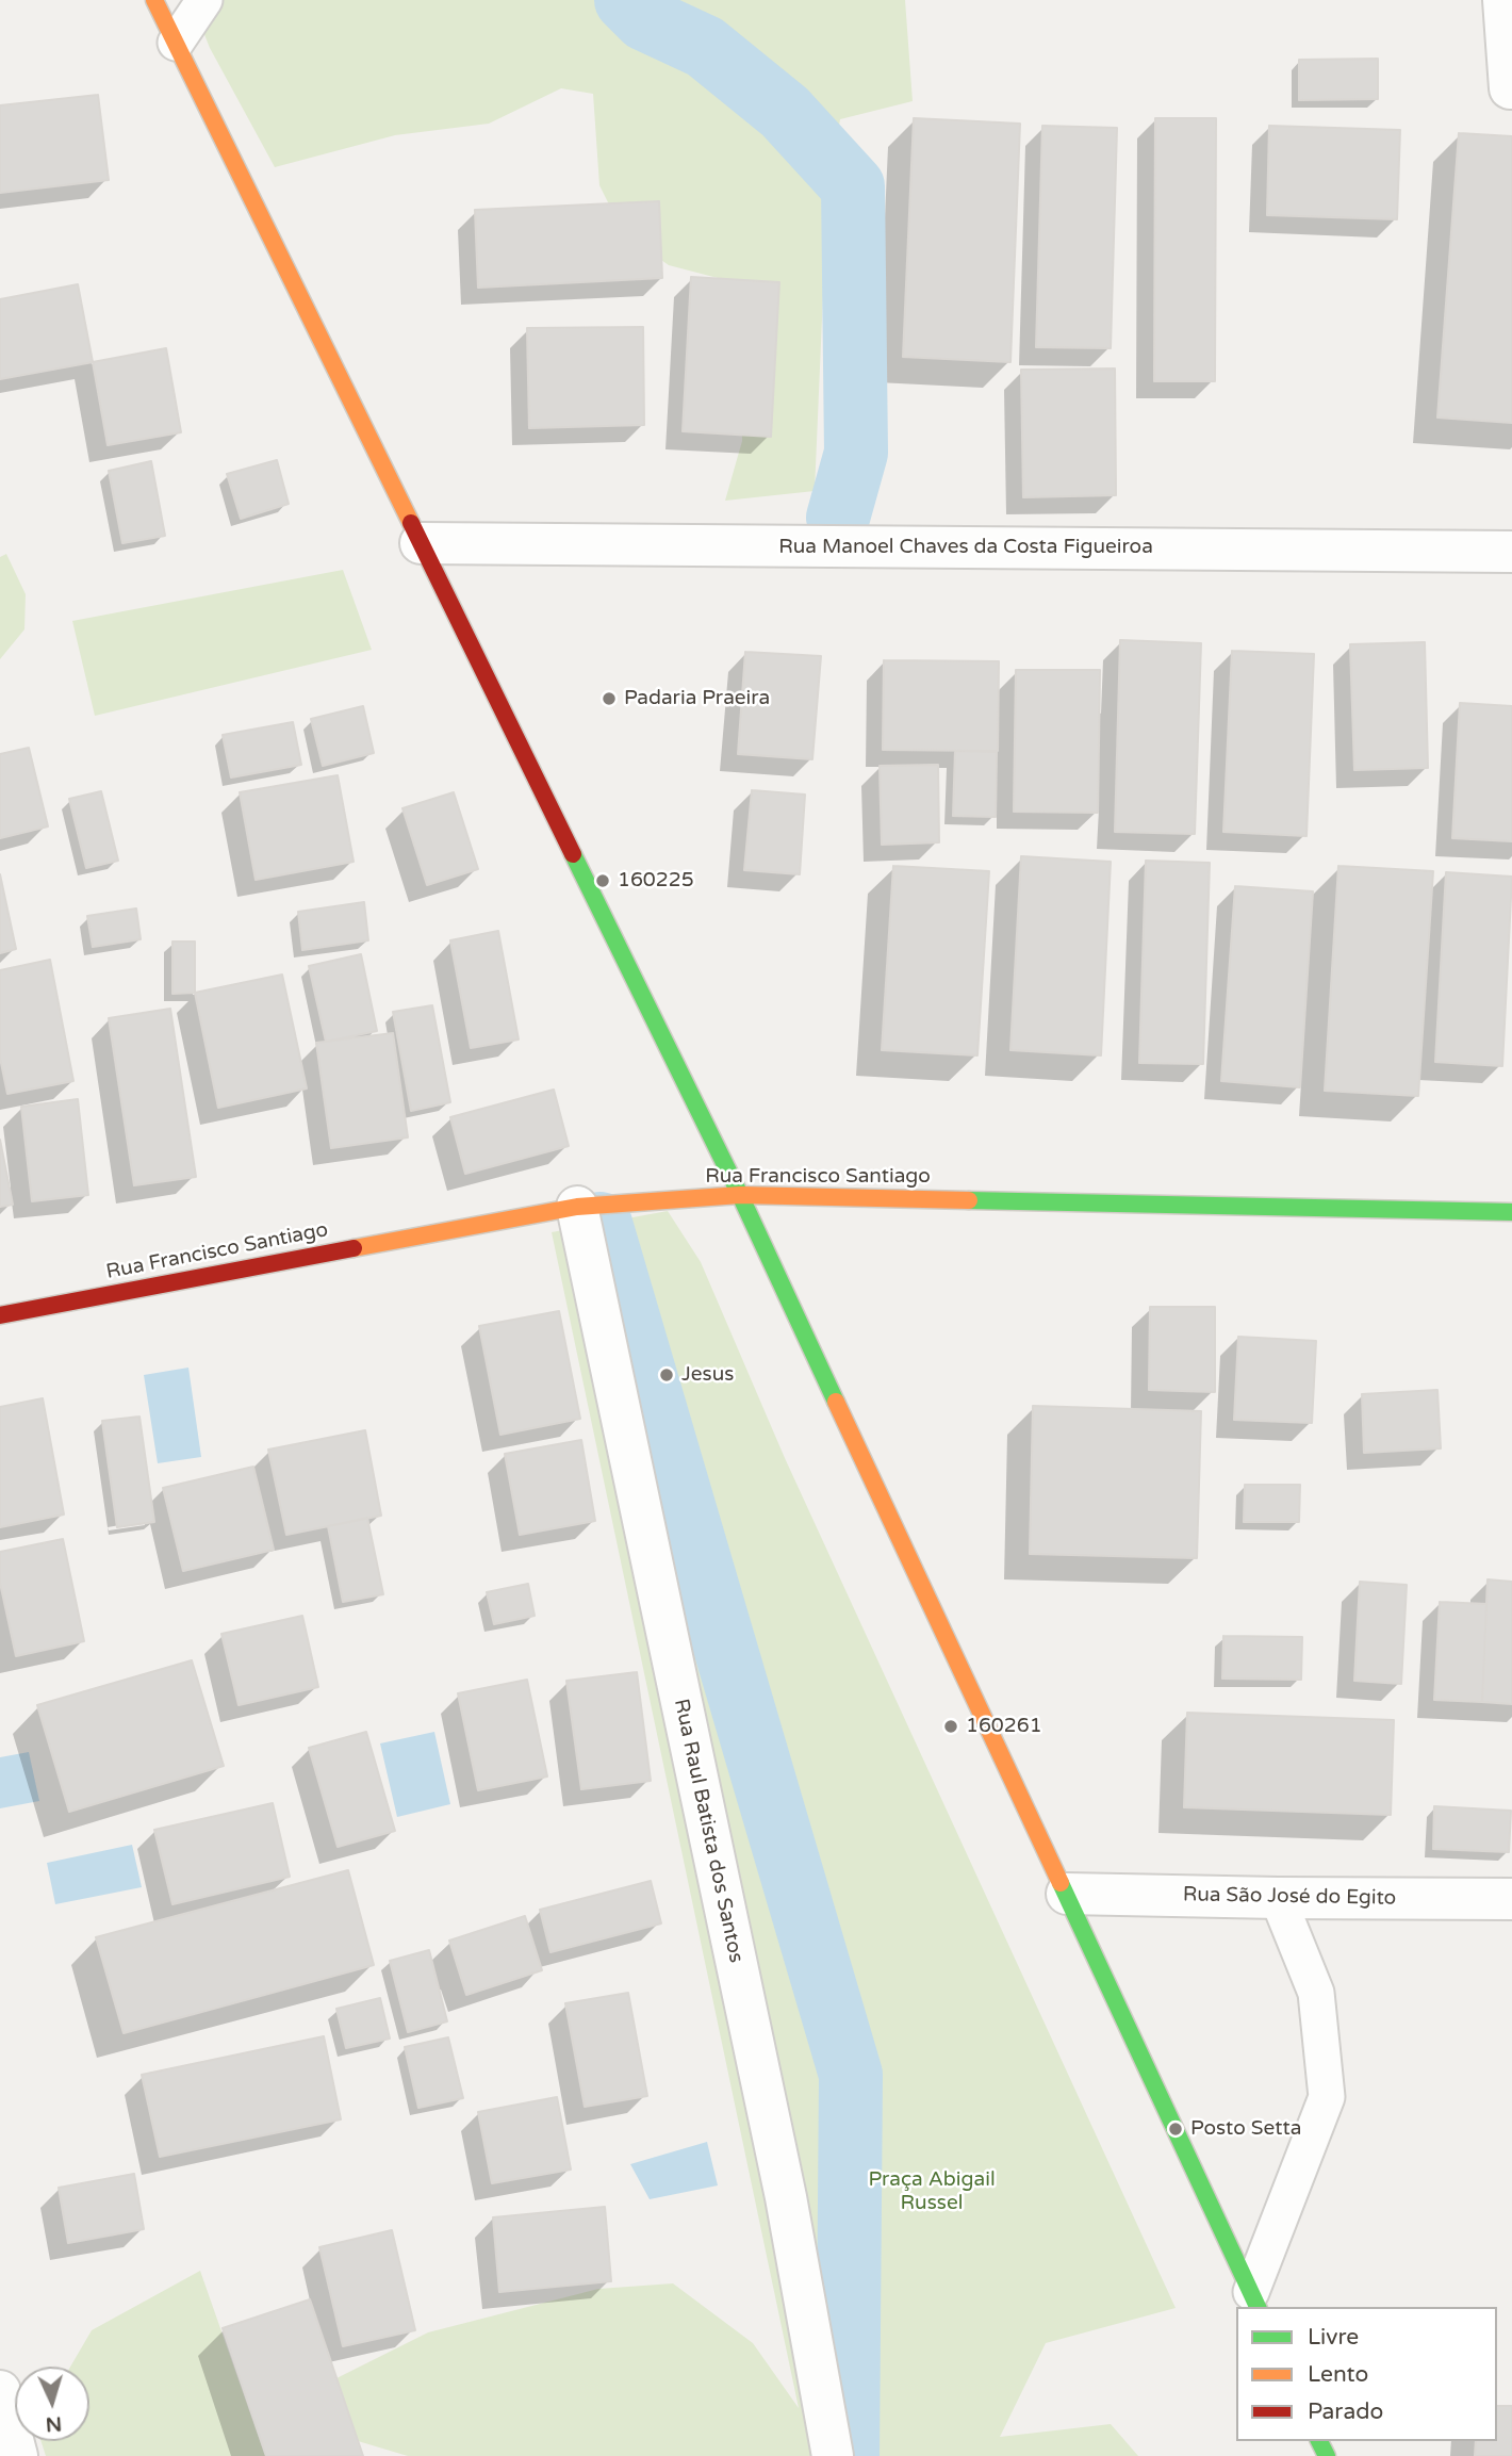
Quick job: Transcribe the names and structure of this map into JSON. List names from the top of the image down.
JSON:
{
  "streets": {
    "main road": ["Rua Francisco Santiago"],
    "street": ["Rua Manoel Chaves da Costa Figueiroa", "Rua Raul Batista dos Santos", "Rua São José do Egito"]
  },
  "crossings": [
    ["Rua Francisco Santiago", "Rua Raul Batista dos Santos"]
  ],
  "parks": ["Praça Abigail Russel"],
  "places": [
    "Padaria Praeira",
    "160225",
    "Jesus",
    "160261",
    "Posto Setta"
  ],
  "legend": ["Livre", "Lento", "Parado"],
  "north": "bottom"
}
